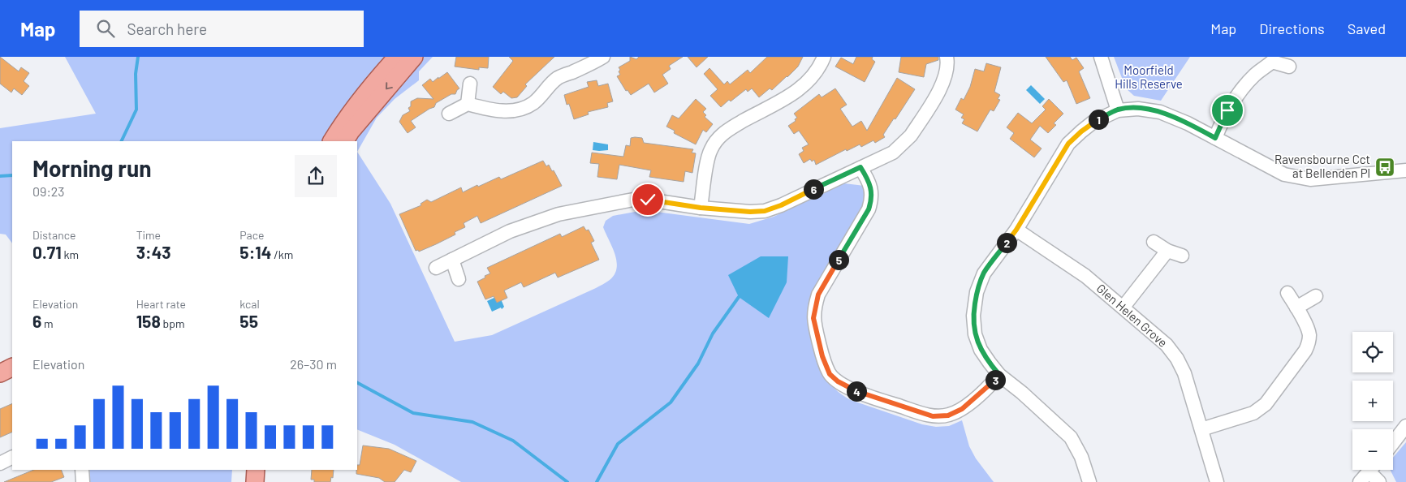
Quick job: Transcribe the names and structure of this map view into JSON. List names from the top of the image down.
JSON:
{
  "streets": {
    "street": ["Glen Helen Grove"]
  },
  "parks": ["Moorfield Hills Reserve"],
  "places": {
    "bus stop": ["Ravensbourne Cct at Bellenden Pl"]
  },
  "page": {
    "header": "Map",
    "search": "Search here",
    "nav": ["Map", "Directions", "Saved"],
    "pins": [
      "1",
      "6",
      "2",
      "5",
      "3",
      "4"
    ],
    "heading": ["Morning run", "09:23"],
    "stats": [
      ["Distance", "0.71 km"],
      ["Time", "3:43"],
      ["Pace", "5:14 /km"],
      ["Elevation", "6 m"],
      ["Heart rate", "158 bpm"],
      ["kcal", "55"]
    ],
    "map_buttons": ["+", "−"],
    "chart": ["Elevation", "26–30 m"]
  }
}
